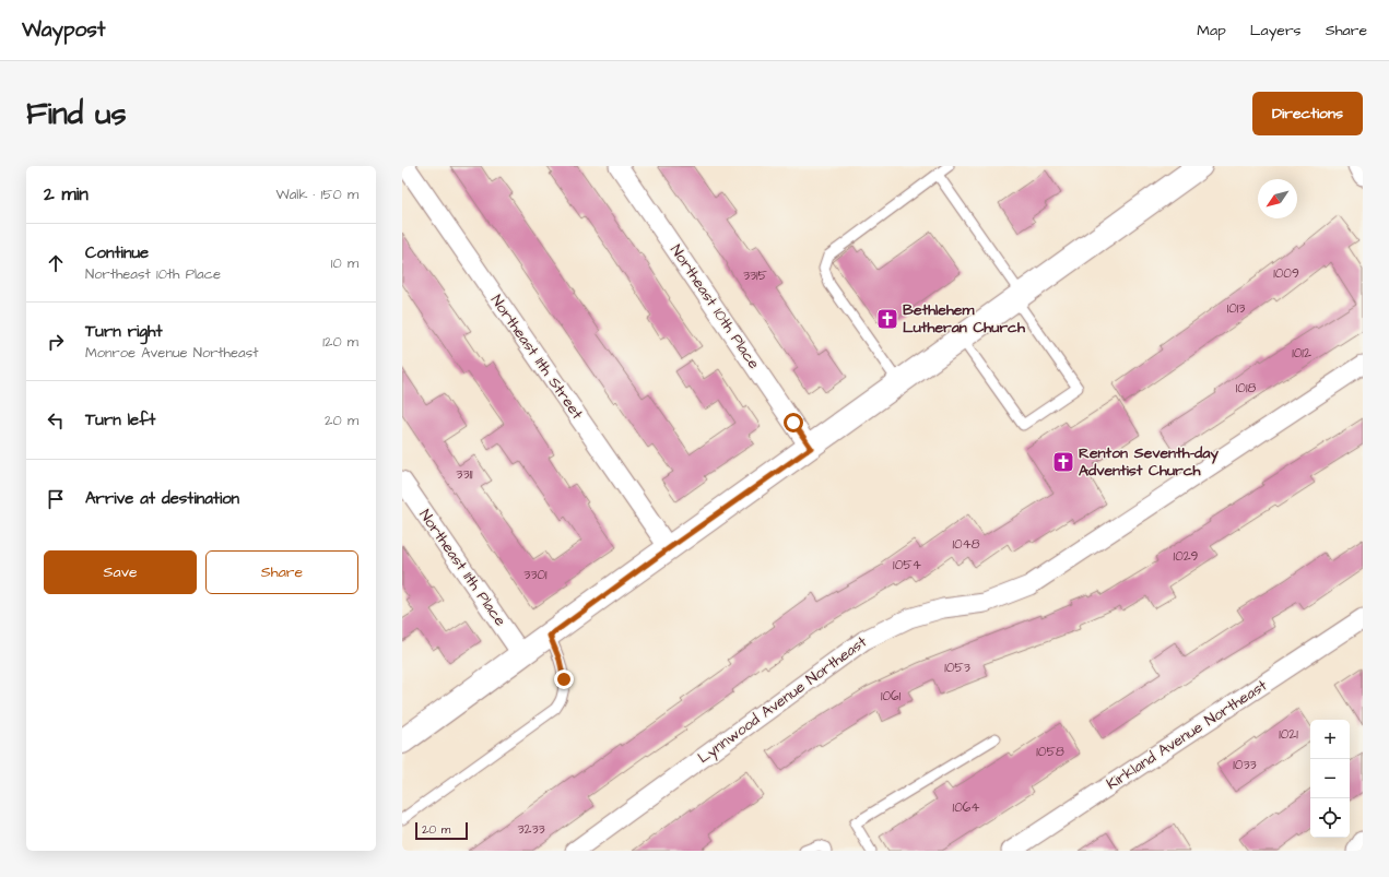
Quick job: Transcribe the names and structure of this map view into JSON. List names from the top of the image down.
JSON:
{
  "streets": {
    "street": [
      "Northeast 10th Place",
      "Northeast 11th Street",
      "Northeast 11th Place",
      "Lynnwood Avenue Northeast",
      "Kirkland Avenue Northeast"
    ]
  },
  "places": {
    "church": ["Bethlehem Lutheran Church", "Renton Seventh-day Adventist Church"]
  },
  "house_numbers": [
    "1009",
    "3315",
    "1013",
    "1012",
    "1018",
    "3311",
    "1048",
    "1029",
    "1054",
    "3301",
    "1053",
    "1061",
    "1021",
    "1058",
    "1033",
    "1064",
    "3233"
  ],
  "scale_bar": "20 m",
  "north": "bottom left",
  "page": {
    "header": "Waypost",
    "nav": ["Map", "Layers", "Share"],
    "buttons": [
      "Directions",
      ["Save", "Share"]
    ],
    "title": "Find us",
    "heading": ["2 min", "Walk · 150 m"],
    "list": [
      ["Continue", "Northeast 10th Place", "10 m"],
      ["Turn right", "Monroe Avenue Northeast", "120 m"],
      ["Turn left", "20 m"],
      "Arrive at destination"
    ],
    "map_buttons": ["+", "−"],
    "scale": "20 m"
  }
}
